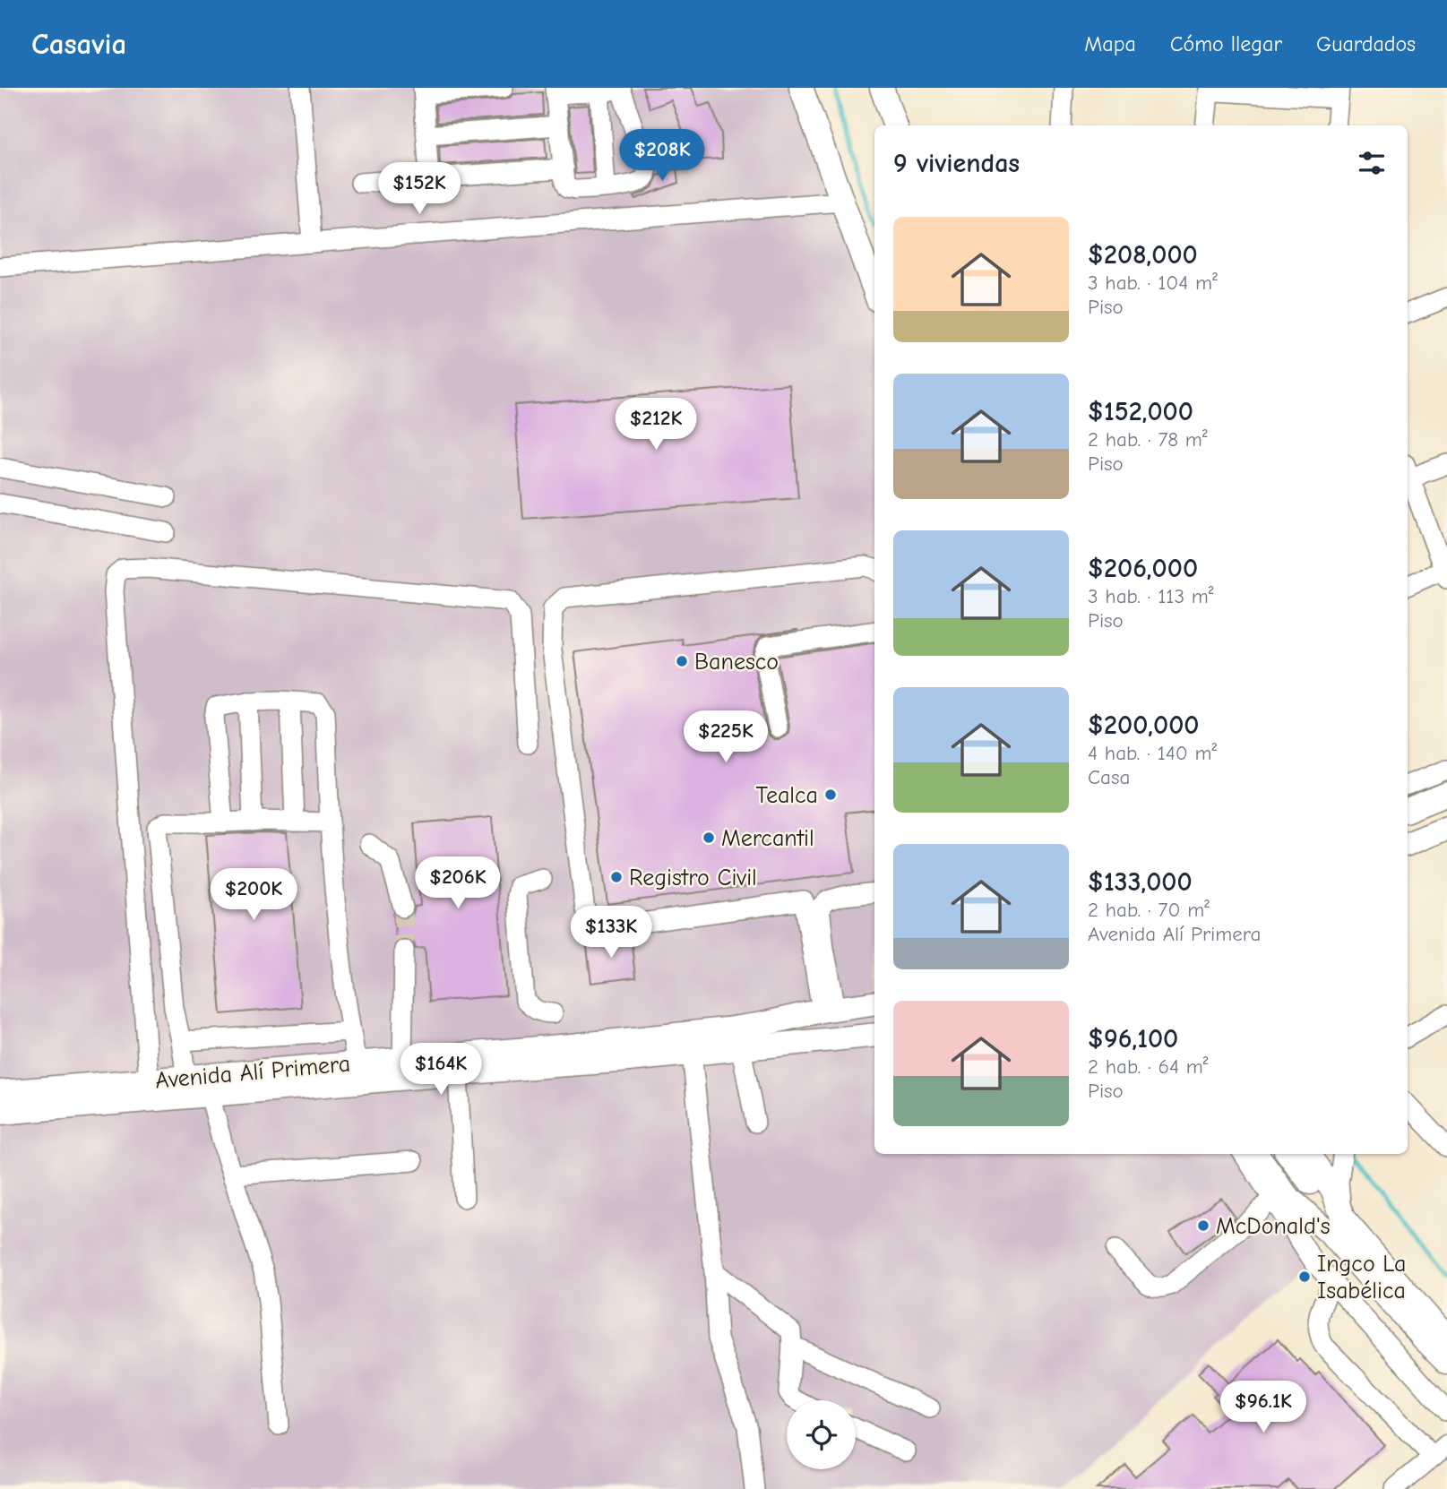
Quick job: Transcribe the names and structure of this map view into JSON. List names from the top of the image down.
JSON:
{
  "streets": {
    "main road": ["Avenida Alí Primera"]
  },
  "places": [
    "Banesco",
    "Tealca",
    "Mercantil",
    "Registro Civil",
    "McDonald's",
    "Ingco La Isabélica"
  ],
  "page": {
    "header": "Casavia",
    "nav": ["Mapa", "Cómo llegar", "Guardados"],
    "heading": "9 viviendas",
    "price": [
      "$208K",
      "$152K",
      "$212K",
      "$225K",
      "$206K",
      "$200K",
      "$133K",
      "$164K",
      "$96.1K"
    ],
    "list": [
      {
        "name": "$208,000",
        "note": "3 hab. · 104 m² · Piso"
      },
      {
        "name": "$152,000",
        "note": "2 hab. · 78 m² · Piso"
      },
      {
        "name": "$206,000",
        "note": "3 hab. · 113 m² · Piso"
      },
      {
        "name": "$200,000",
        "note": "4 hab. · 140 m² · Casa"
      },
      {
        "name": "$133,000",
        "note": "2 hab. · 70 m² · Avenida Alí Primera"
      },
      {
        "name": "$96,100",
        "note": "2 hab. · 64 m² · Piso"
      }
    ]
  }
}
